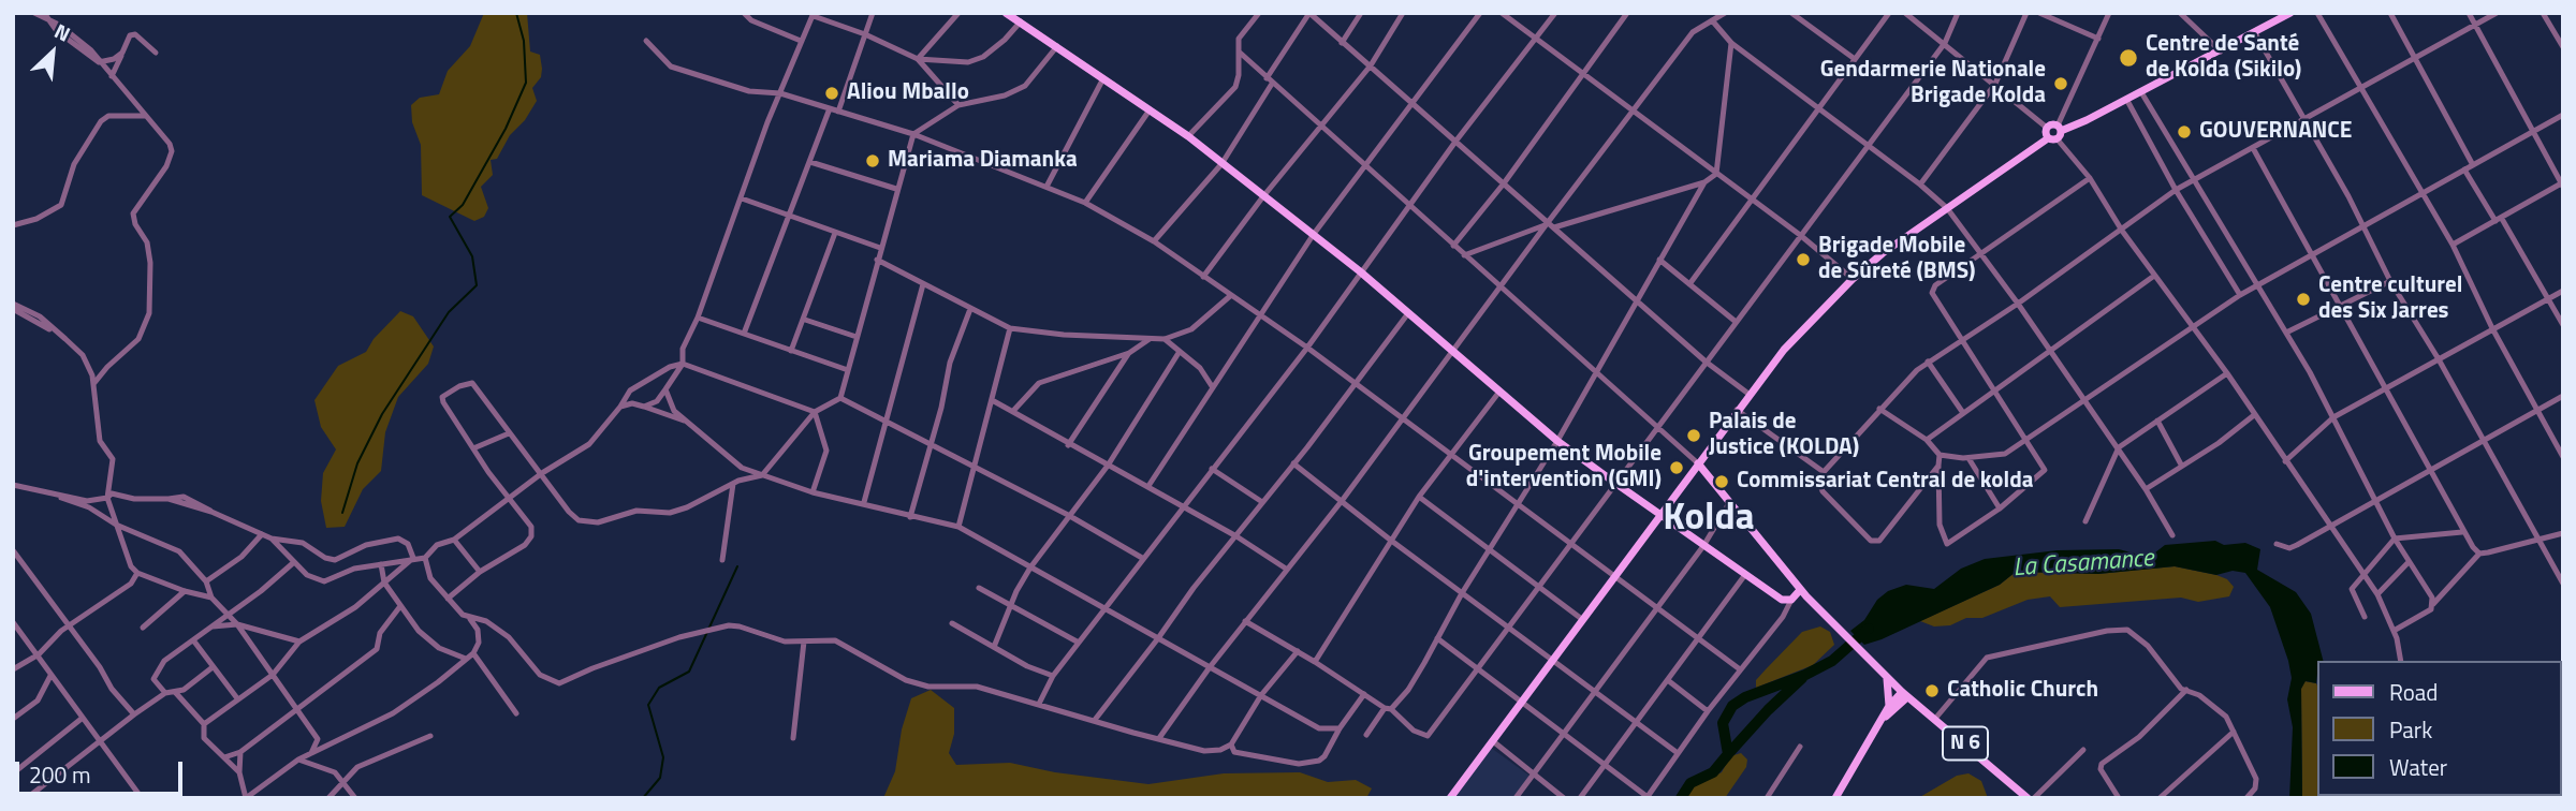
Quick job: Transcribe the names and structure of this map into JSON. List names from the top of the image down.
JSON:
{
  "streets": {
    "main road": ["N 6"]
  },
  "districts": ["Kolda"],
  "water": ["La Casamance"],
  "places": [
    "Centre de Santé de Kolda (Sikilo)",
    "Gendarmerie Nationale Brigade Kolda",
    "Aliou Mballo",
    "GOUVERNANCE",
    "Mariama Diamanka",
    "Brigade Mobile de Sûreté (BMS)",
    "Centre culturel des Six Jarres",
    "Palais de Justice (KOLDA)",
    "Groupement Mobile d'intervention (GMI)",
    "Commissariat Central de kolda",
    "Catholic Church"
  ],
  "legend": ["Road", "Park", "Water"],
  "scale_bar": "200 m",
  "north": "top right"
}
